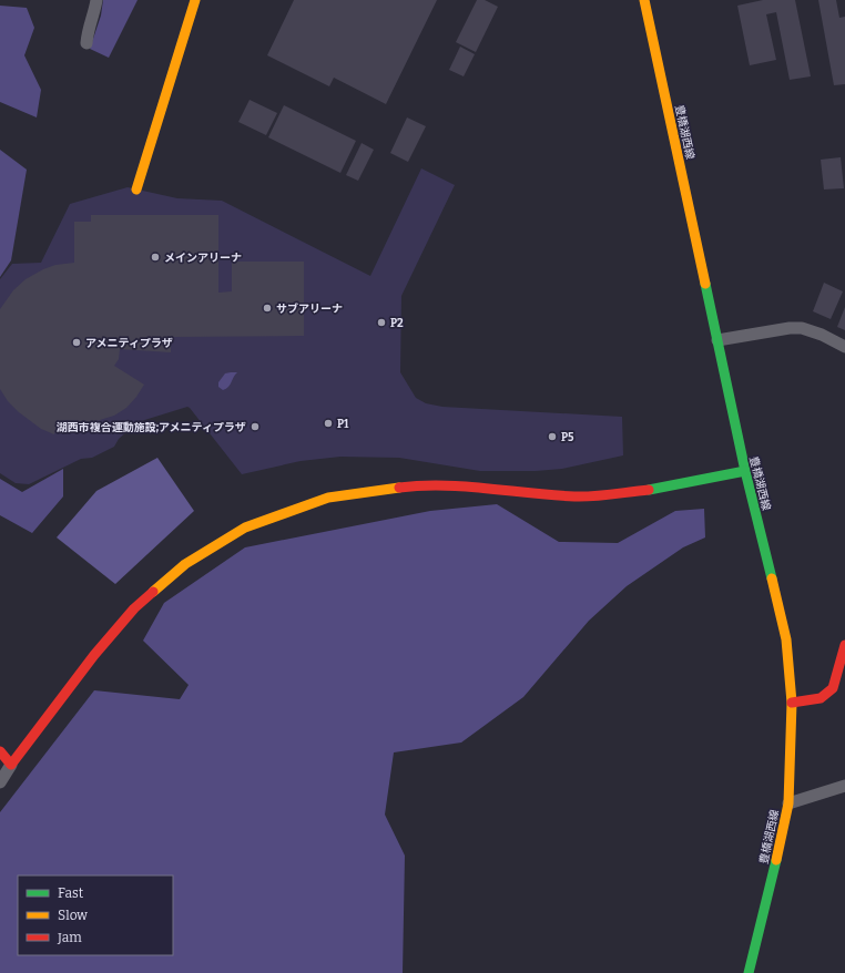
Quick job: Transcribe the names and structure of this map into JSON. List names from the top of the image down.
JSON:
{
  "streets": {
    "street": ["豊橋湖西線"]
  },
  "places": [
    "メインアリーナ",
    "サブアリーナ",
    "P2",
    "アメニティプラザ",
    "P1",
    "湖西市複合運動施設;アメニティプラザ",
    "P5"
  ],
  "legend": ["Fast", "Slow", "Jam"]
}
